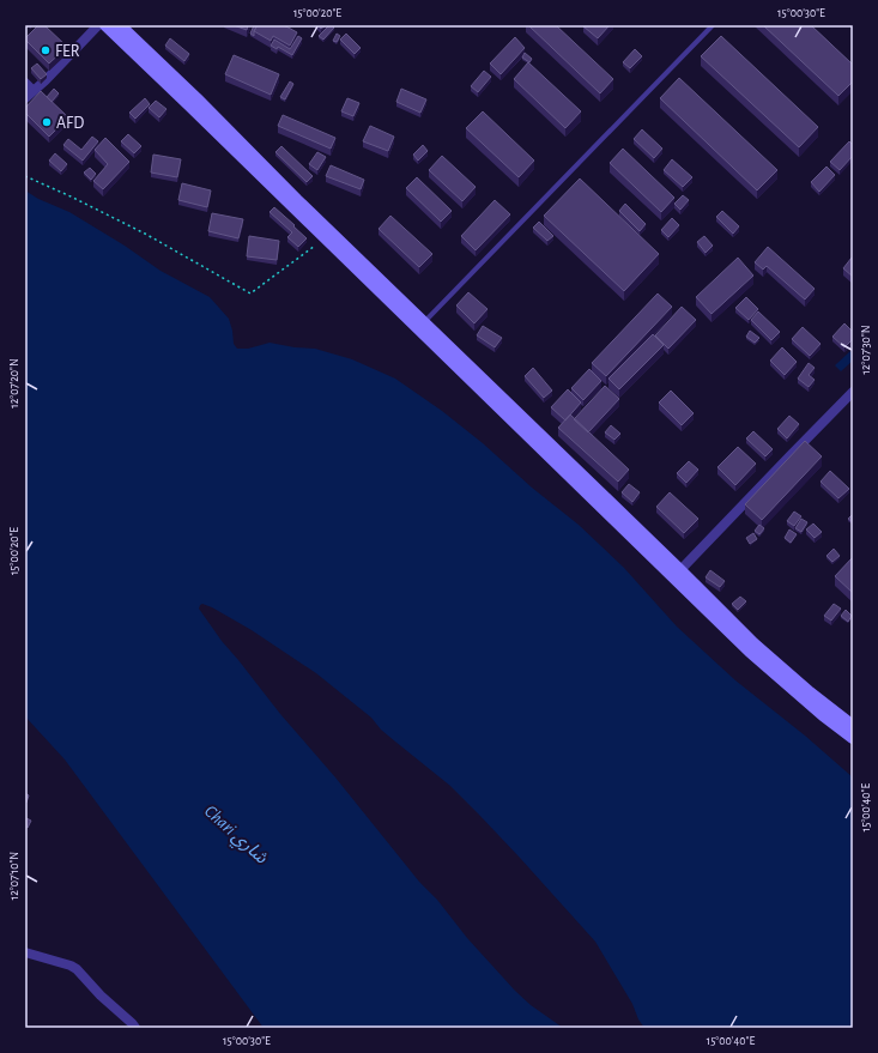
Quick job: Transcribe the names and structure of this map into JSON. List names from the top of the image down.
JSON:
{
  "water": ["Chari شاري"],
  "places": ["FER", "AFD"],
  "coordinates": [
    "15°00'20\"E",
    "15°00'30\"E",
    "12°07'30\"N",
    "12°07'20\"N",
    "15°00'40\"E",
    "12°07'10\"N"
  ]
}
